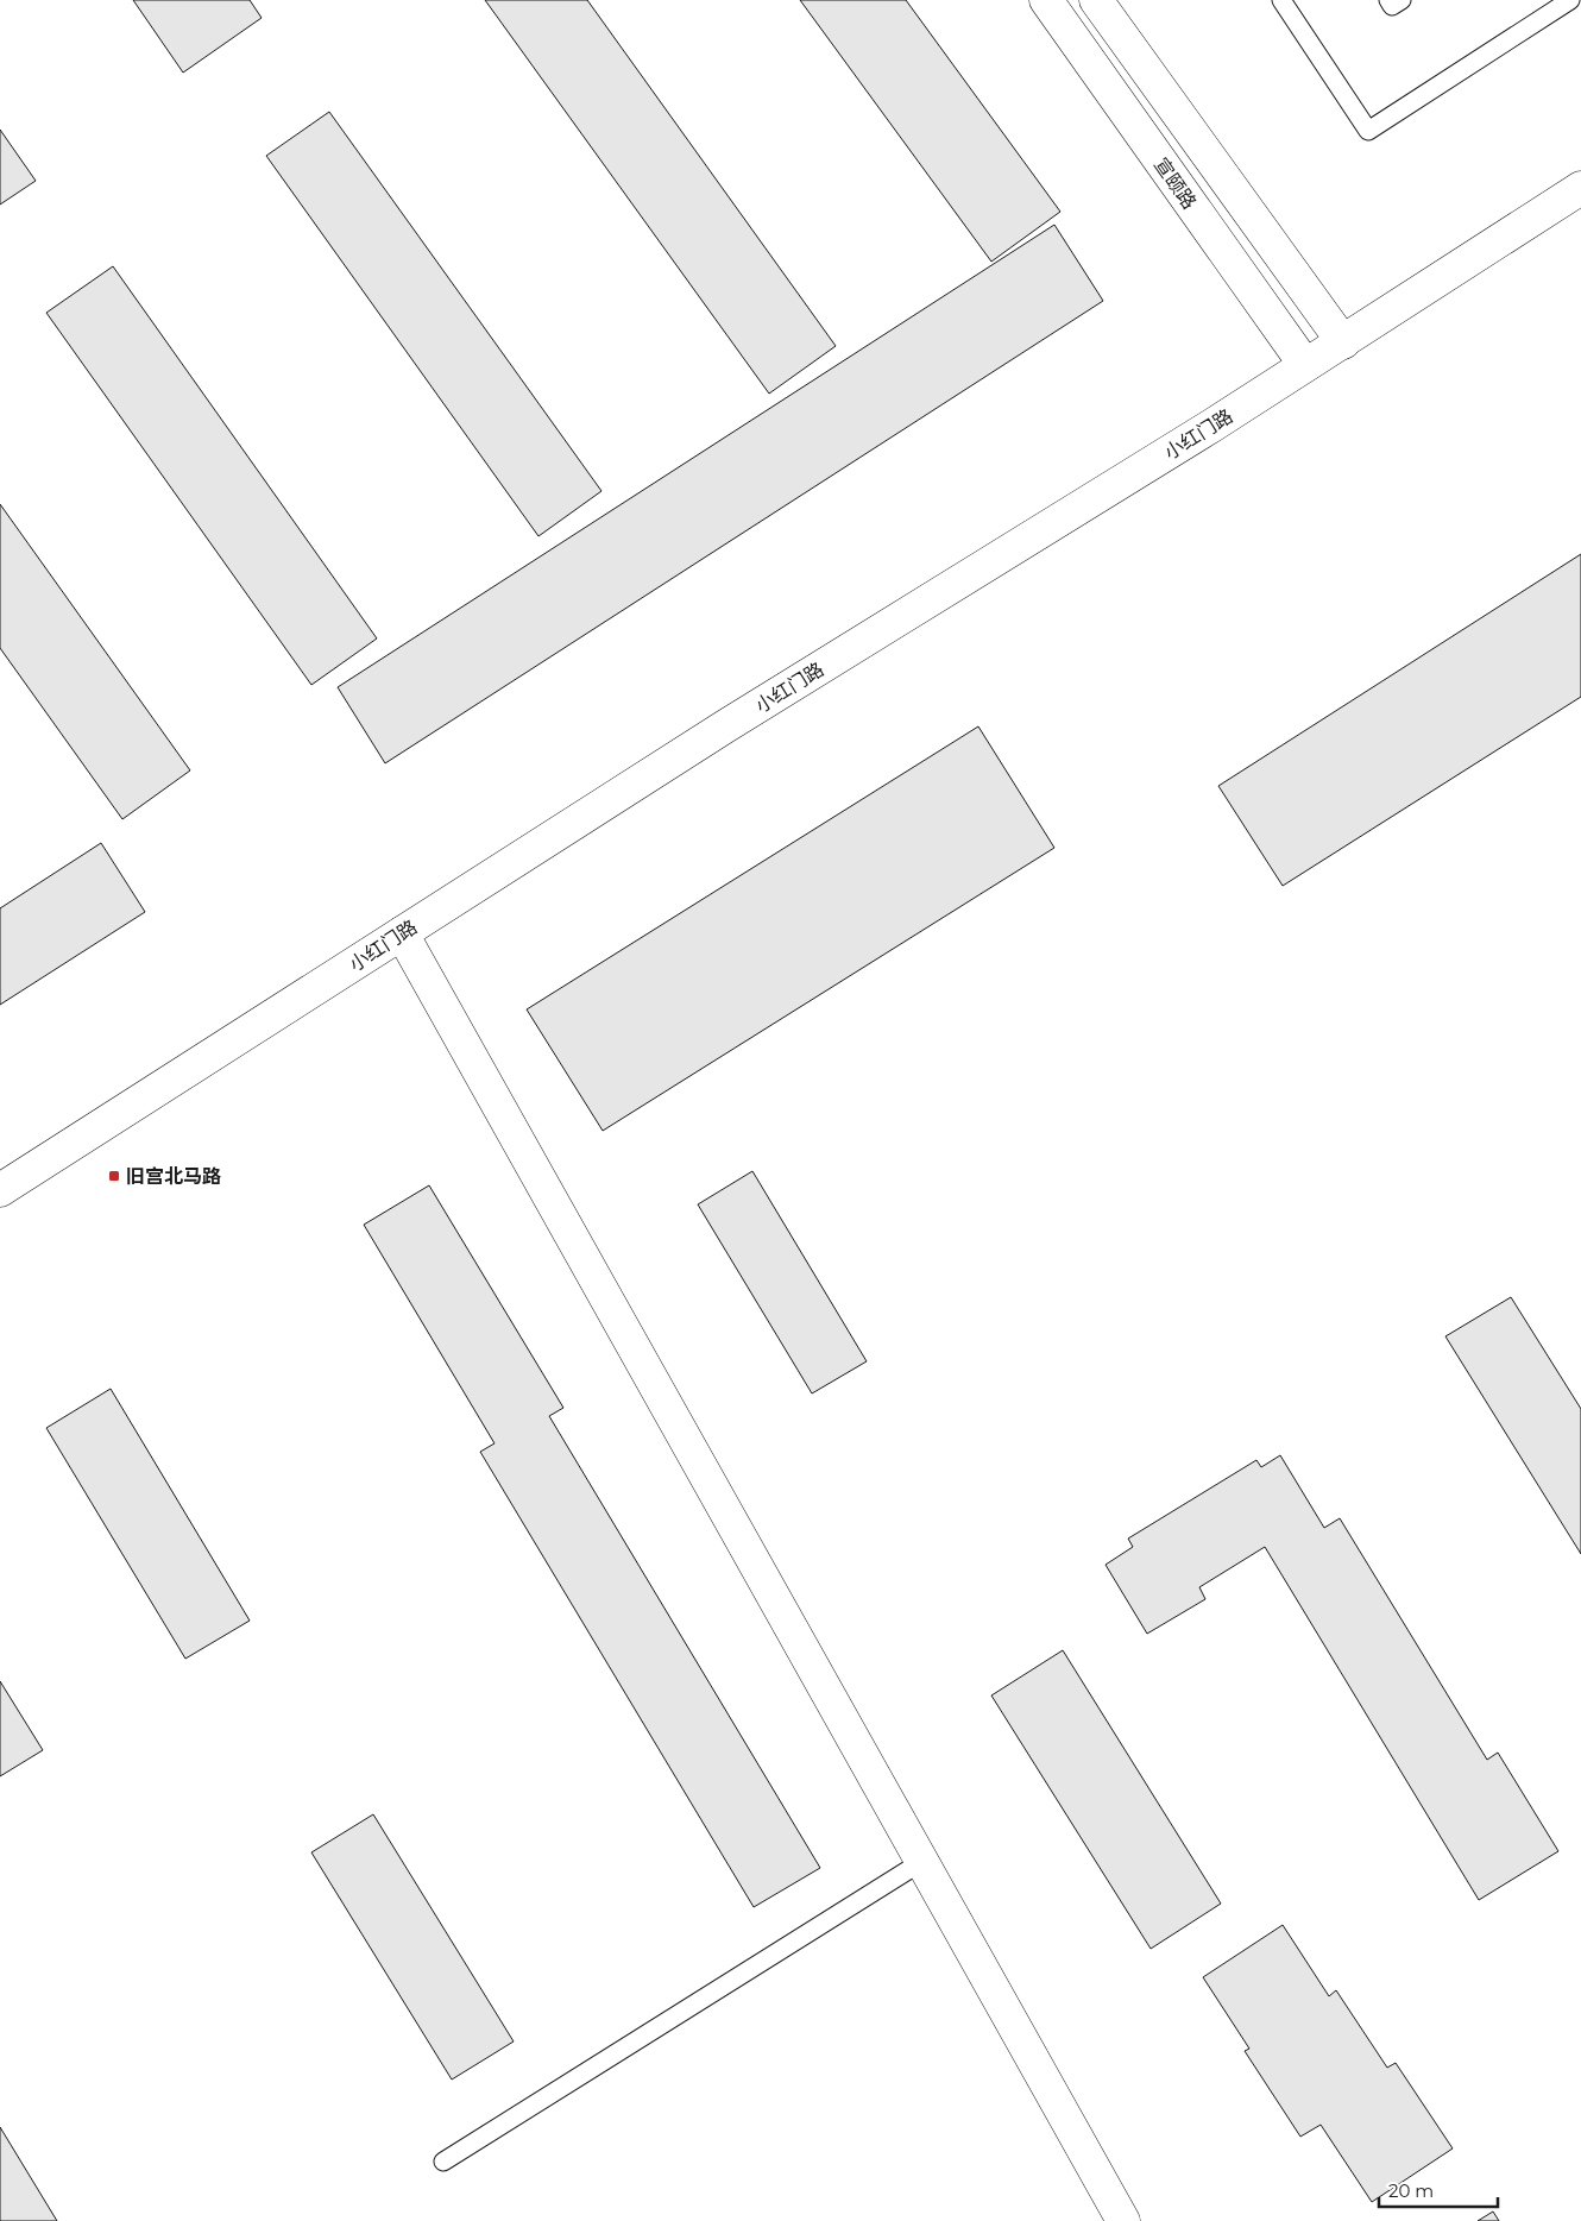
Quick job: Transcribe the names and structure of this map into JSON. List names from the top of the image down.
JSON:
{
  "streets": {
    "street": ["宣颐路", "小红门路"]
  },
  "crossings": [
    ["宣颐路", "小红门路"]
  ],
  "places": {
    "transit": ["旧宫北马路"]
  },
  "scale_bar": "20 m"
}
